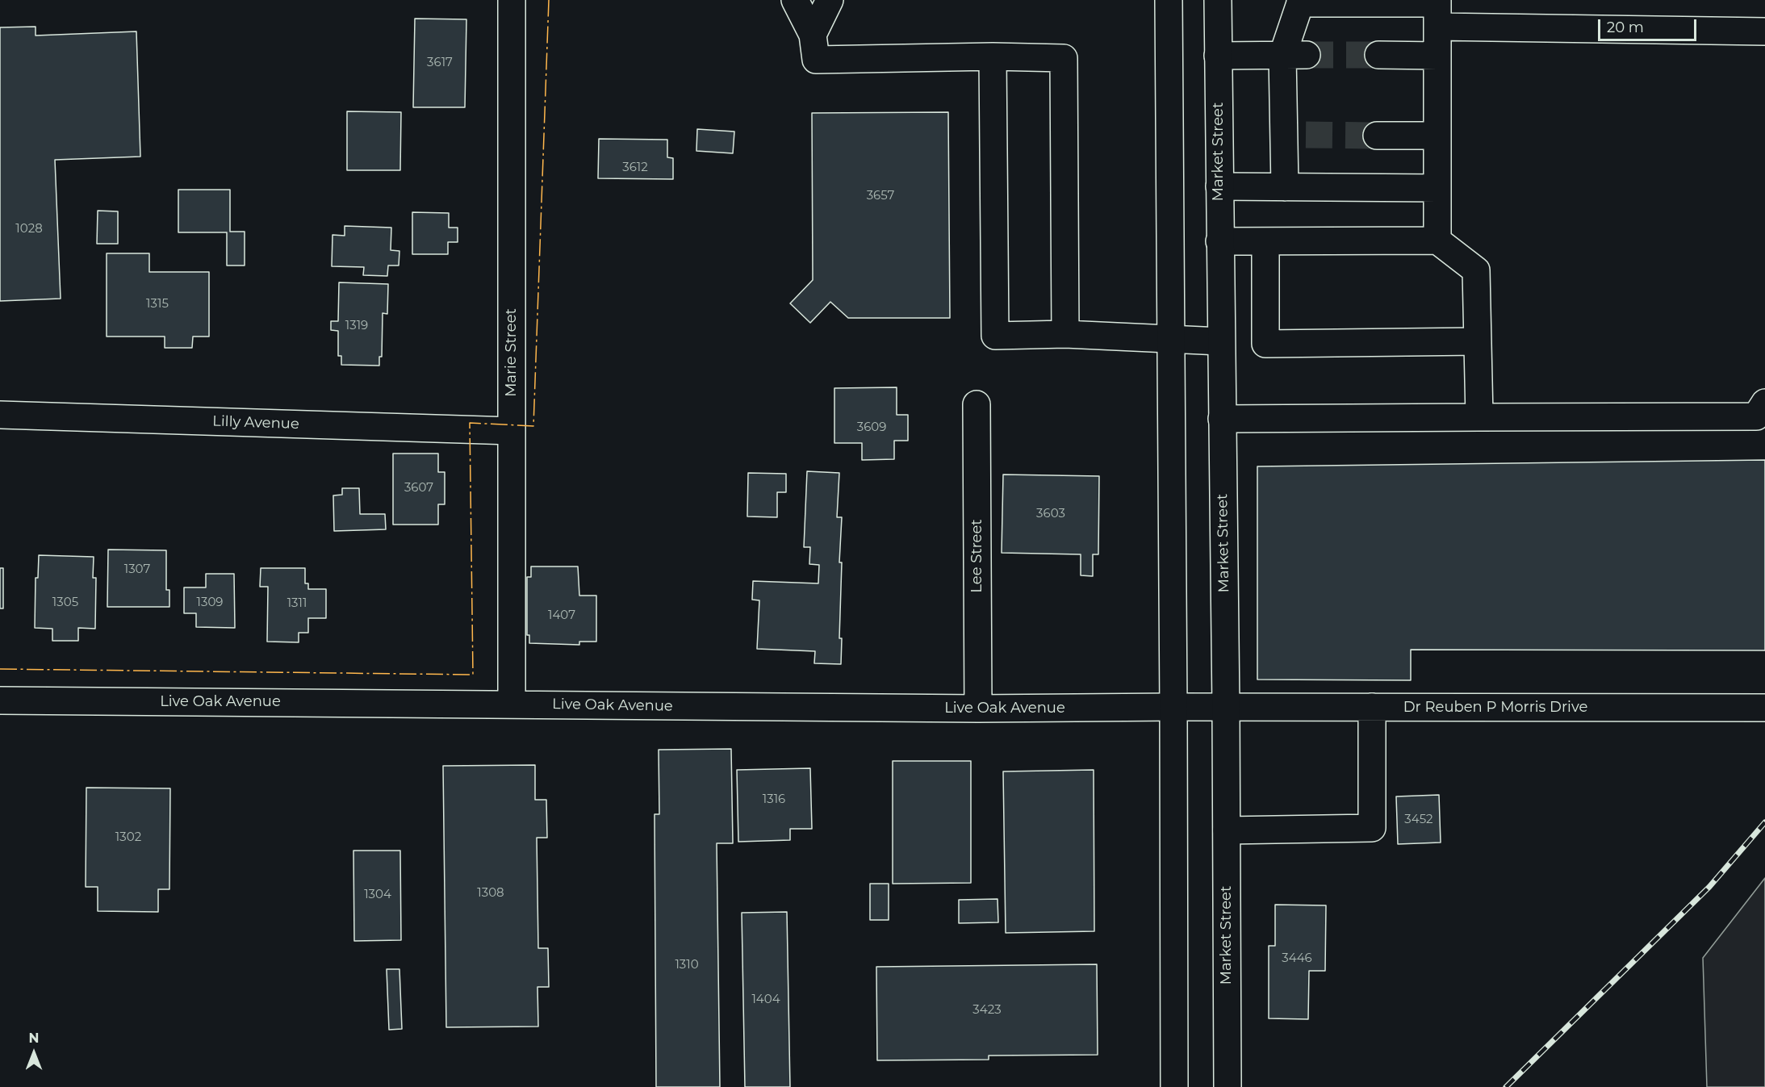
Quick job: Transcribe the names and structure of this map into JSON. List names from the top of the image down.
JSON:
{
  "streets": {
    "street": [
      "Market Street",
      "Marie Street",
      "Lilly Avenue",
      "Lee Street",
      "Live Oak Avenue",
      "Dr Reuben P Morris Drive"
    ]
  },
  "crossings": [
    ["Market Street", "Live Oak Avenue"],
    ["Market Street", "Dr Reuben P Morris Drive"],
    ["Marie Street", "Lilly Avenue"],
    ["Marie Street", "Live Oak Avenue"],
    ["Lee Street", "Live Oak Avenue"],
    ["Live Oak Avenue", "Dr Reuben P Morris Drive"]
  ],
  "house_numbers": [
    "3617",
    "3612",
    "3657",
    "1028",
    "1315",
    "1319",
    "3609",
    "3607",
    "3603",
    "1307",
    "1305",
    "1309",
    "1311",
    "1407",
    "1316",
    "3452",
    "1302",
    "1308",
    "1304",
    "3446",
    "1310",
    "1404",
    "3423"
  ],
  "scale_bar": "20 m",
  "north": "top"
}
